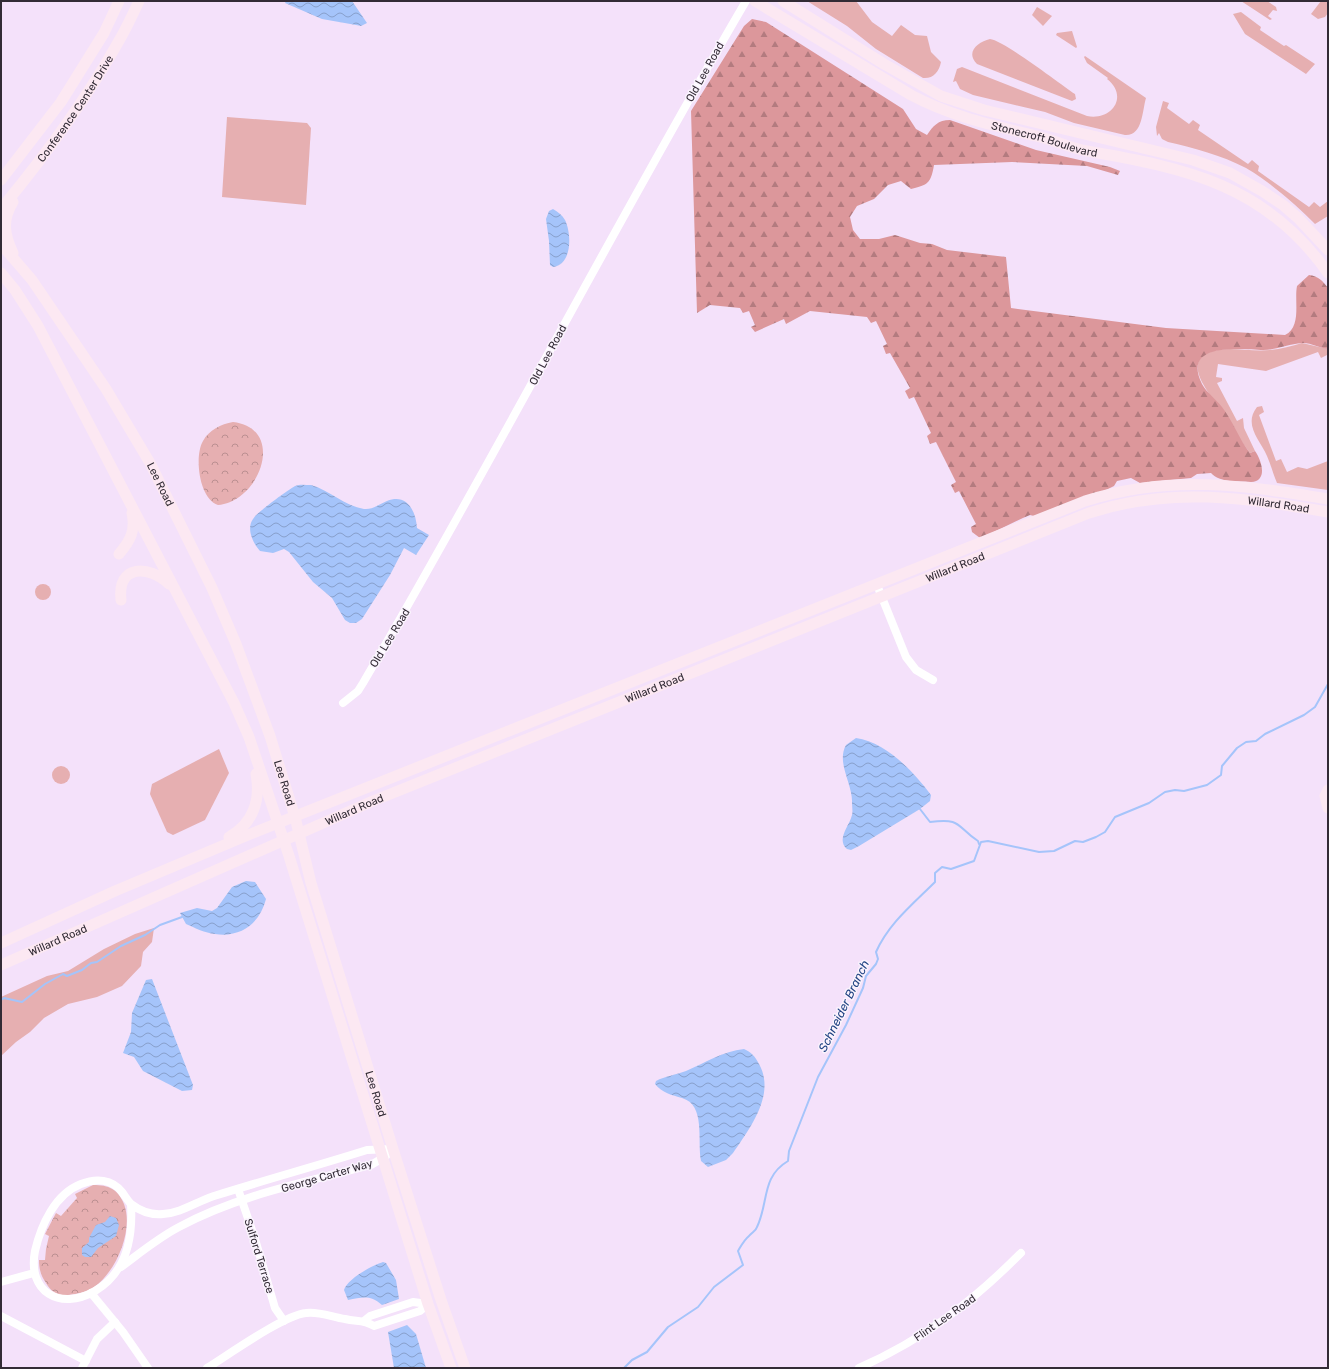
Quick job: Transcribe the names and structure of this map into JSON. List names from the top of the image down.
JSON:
{
  "streets": {
    "main road": [
      "Conference Center Drive",
      "Stonecroft Boulevard",
      "Lee Road",
      "Willard Road"
    ],
    "street": [
      "Old Lee Road",
      "George Carter Way",
      "Sulford Terrace",
      "Flint Lee Road"
    ]
  },
  "crossings": [
    ["Lee Road", "Willard Road"],
    ["Lee Road", "George Carter Way"],
    ["George Carter Way", "Sulford Terrace"]
  ],
  "water": ["Schneider Branch"]
}
